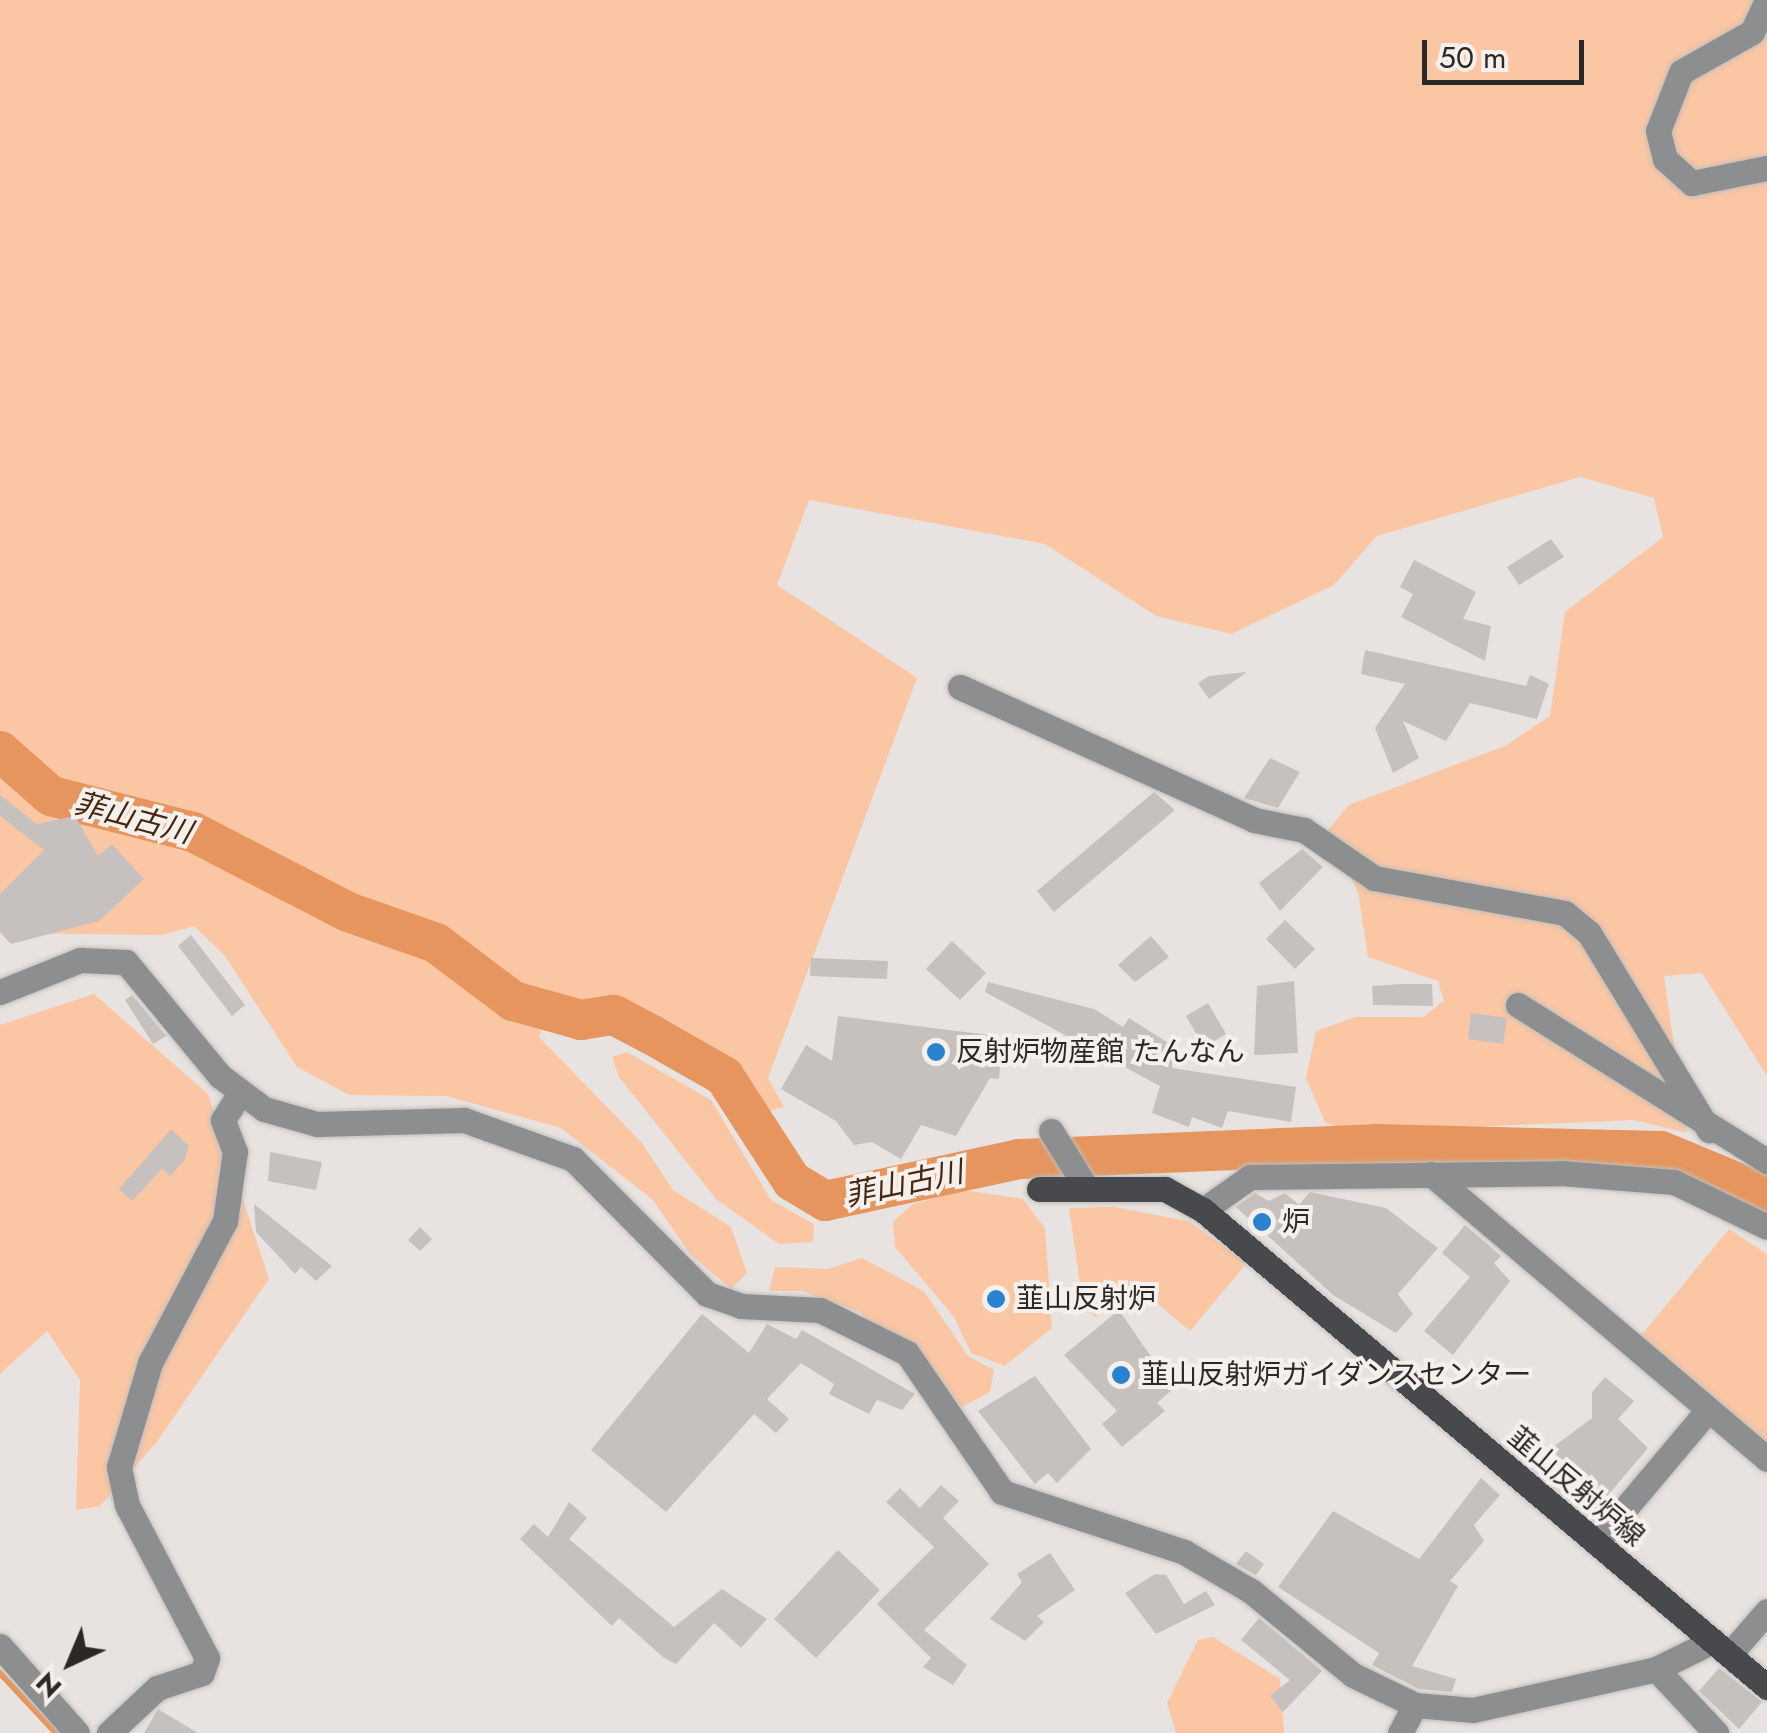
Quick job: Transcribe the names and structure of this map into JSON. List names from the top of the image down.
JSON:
{
  "streets": {
    "main road": ["韮山反射炉線"]
  },
  "water": ["菲山古川"],
  "places": [
    "反射炉物産館 たんなん",
    "炉",
    "韮山反射炉",
    "韮山反射炉ガイダンスセンター"
  ],
  "scale_bar": "50 m",
  "north": "bottom left"
}
